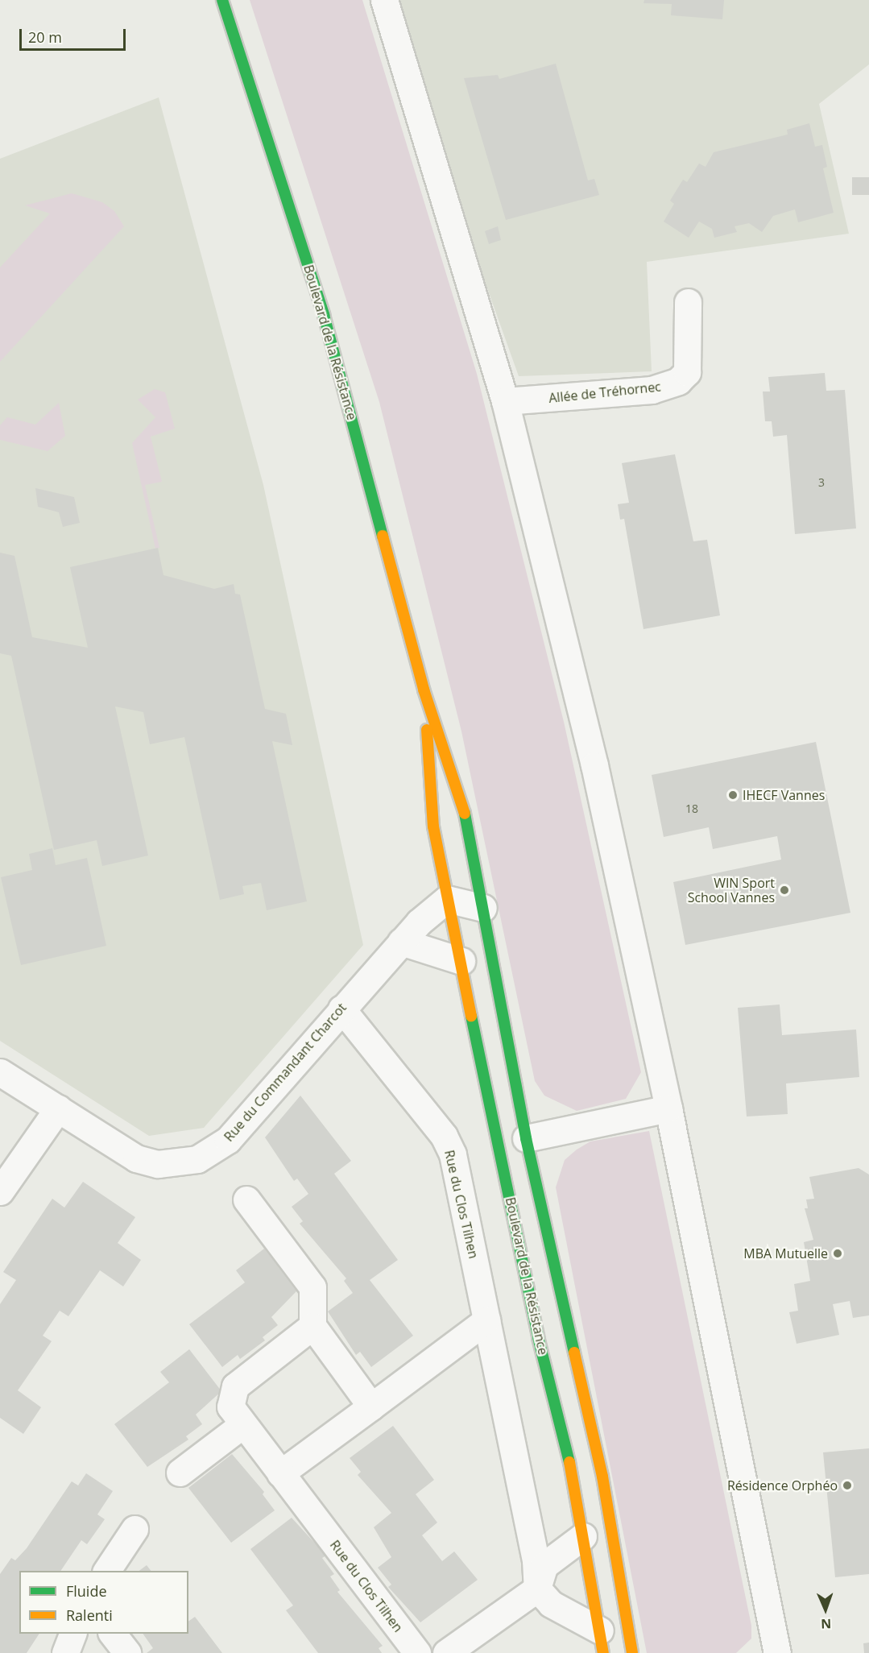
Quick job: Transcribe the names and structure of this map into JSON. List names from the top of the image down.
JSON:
{
  "streets": {
    "main road": ["Boulevard de la Résistance"],
    "street": ["Allée de Tréhornec", "Rue du Commandant Charcot", "Rue du Clos Tilhen"]
  },
  "crossings": [
    ["Boulevard de la Résistance", "Rue du Commandant Charcot"],
    ["Rue du Commandant Charcot", "Rue du Clos Tilhen"]
  ],
  "places": [
    "IHECF Vannes",
    "WIN Sport School Vannes",
    "MBA Mutuelle",
    "Résidence Orphéo"
  ],
  "house_numbers": ["3", "18"],
  "legend": ["Fluide", "Ralenti"],
  "scale_bar": "20 m",
  "north": "bottom"
}
